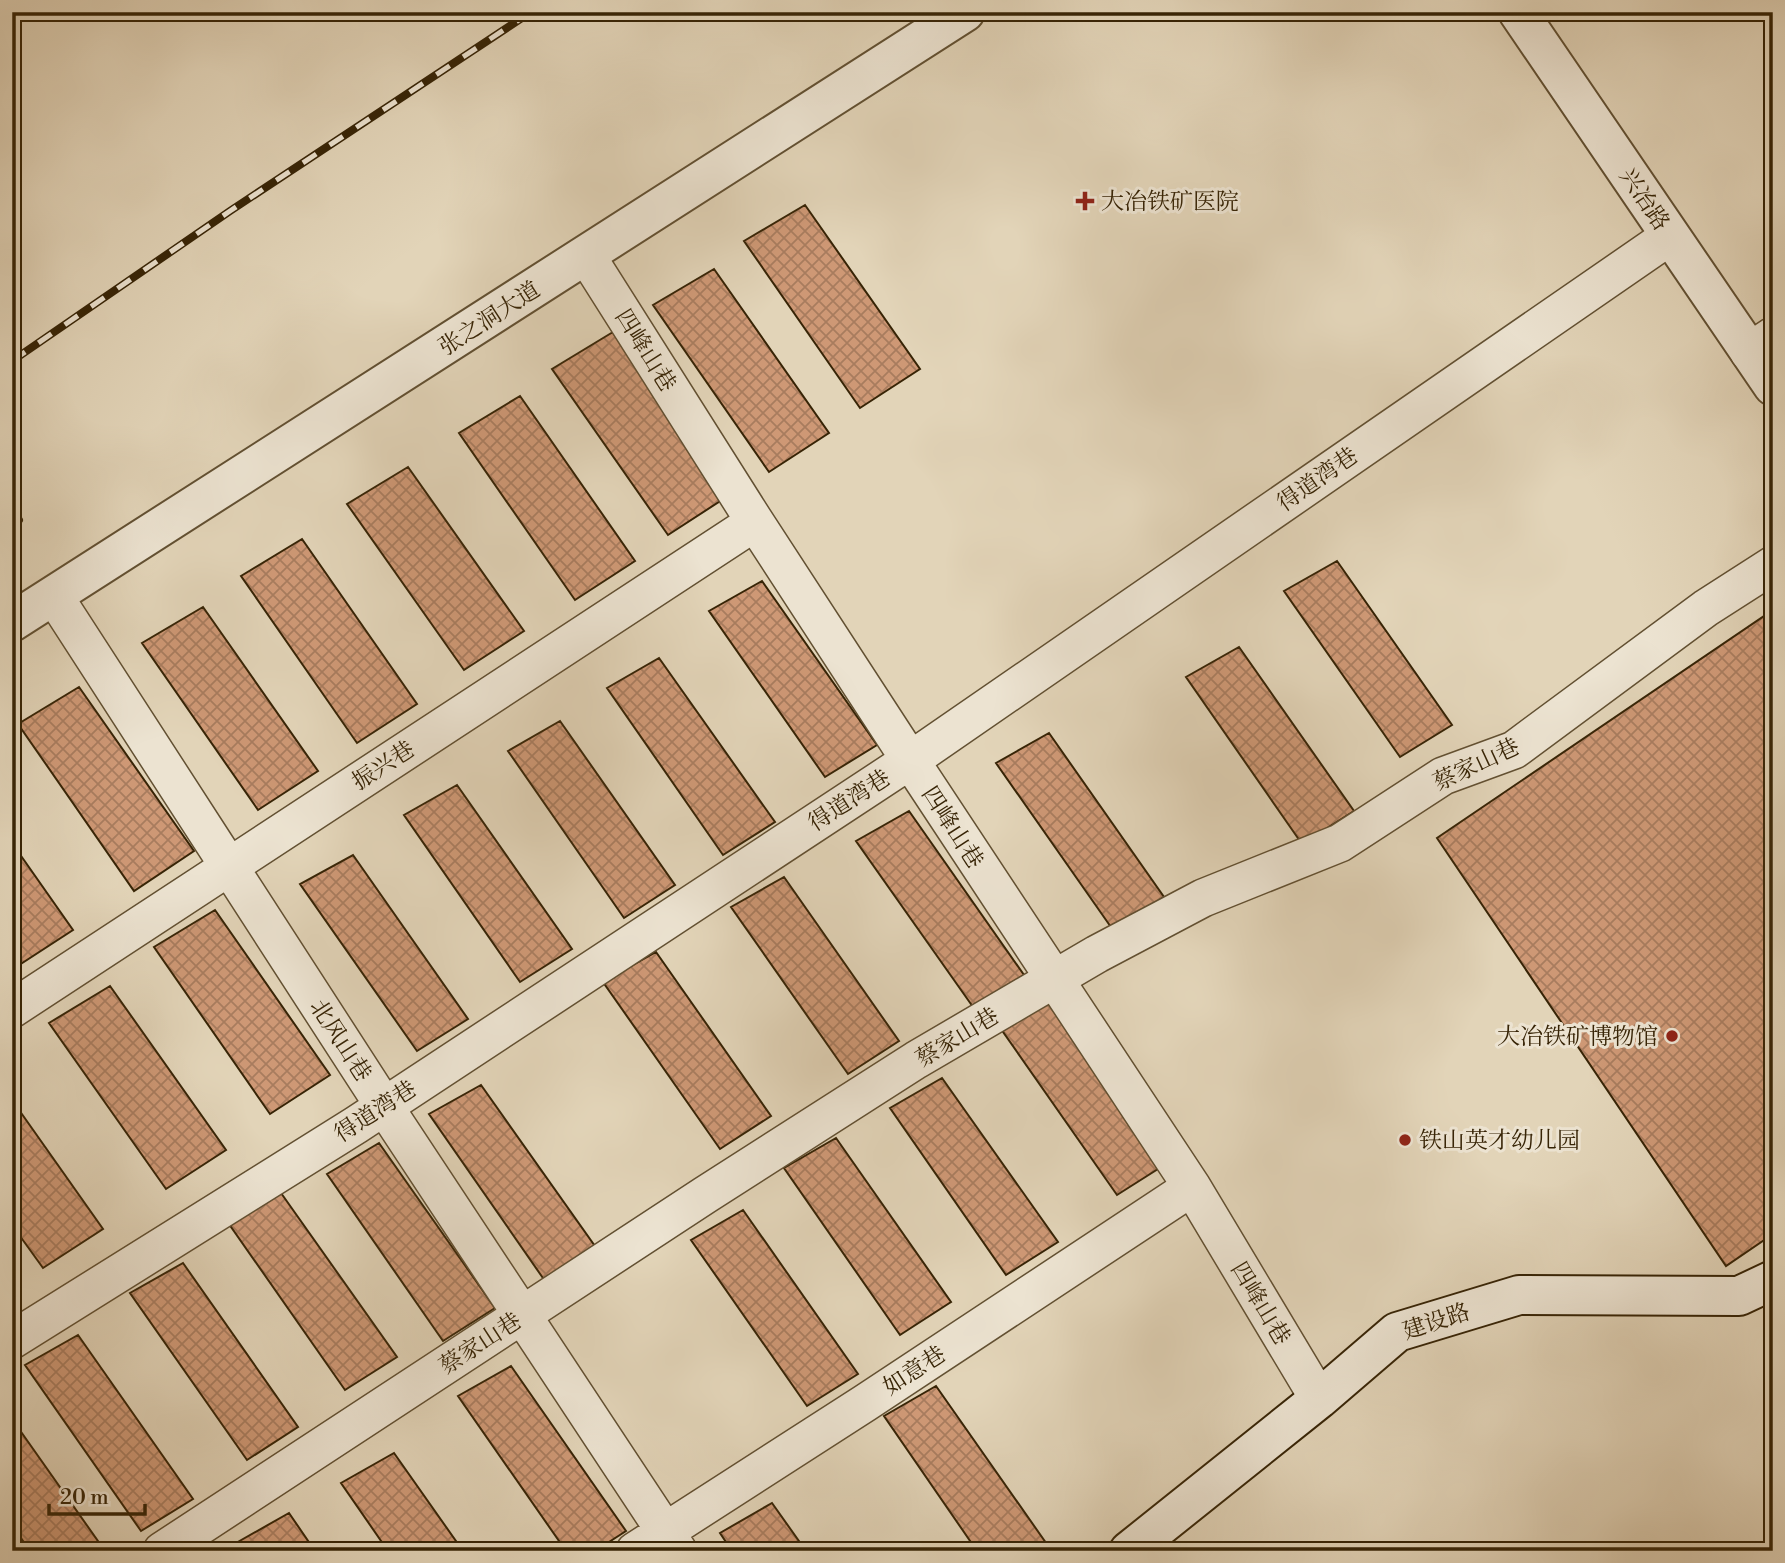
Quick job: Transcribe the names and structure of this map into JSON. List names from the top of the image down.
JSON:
{
  "streets": {
    "street": [
      "兴冶路",
      "张之洞大道",
      "四峰山巷",
      "得道湾巷",
      "蔡家山巷",
      "振兴巷",
      "北风山巷",
      "建设路",
      "如意巷"
    ]
  },
  "crossings": [
    ["兴冶路", "得道湾巷"],
    ["张之洞大道", "四峰山巷"],
    ["张之洞大道", "北风山巷"],
    ["四峰山巷", "得道湾巷"],
    ["四峰山巷", "蔡家山巷"],
    ["四峰山巷", "振兴巷"],
    ["四峰山巷", "建设路"],
    ["四峰山巷", "如意巷"],
    ["得道湾巷", "北风山巷"],
    ["蔡家山巷", "北风山巷"],
    ["振兴巷", "北风山巷"],
    ["北风山巷", "如意巷"]
  ],
  "places": {
    "health": ["大冶铁矿医院"],
    "other": ["大冶铁矿博物馆", "铁山英才幼儿园"]
  },
  "scale_bar": "20 m"
}
